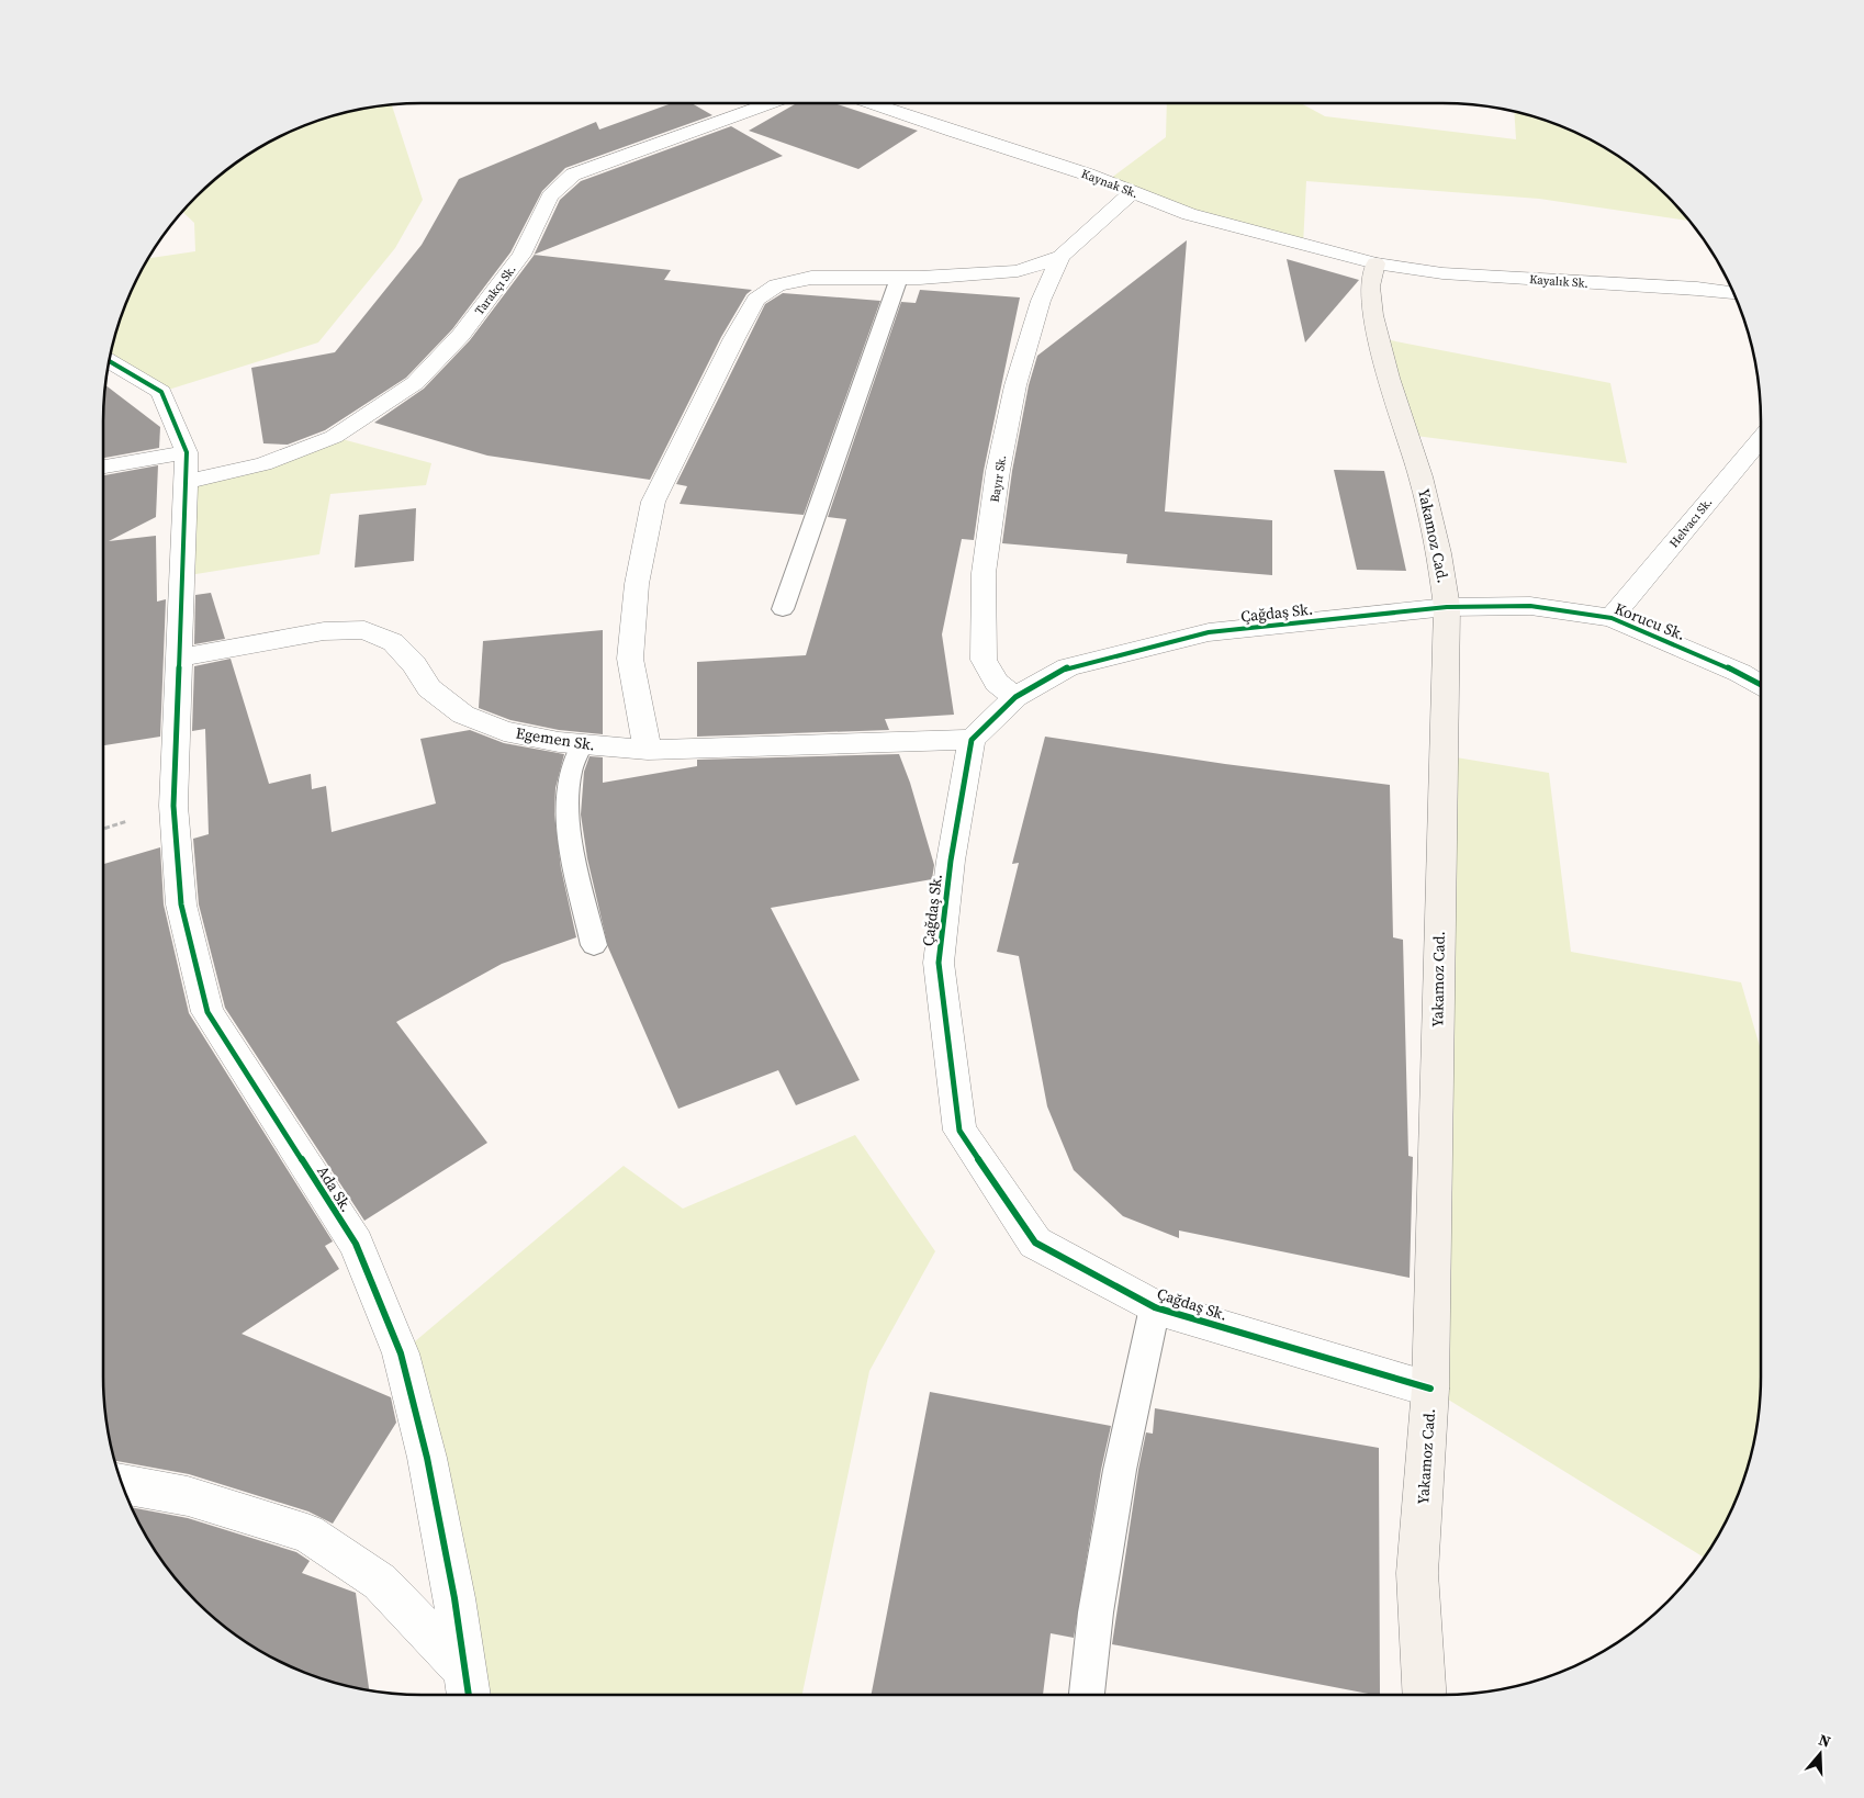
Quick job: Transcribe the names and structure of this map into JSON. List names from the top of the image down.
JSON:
{
  "streets": {
    "street": [
      "Kaynak Sk.",
      "Kayalık Sk.",
      "Tarakçı Sk.",
      "Bayır Sk.",
      "Helvacı Sk.",
      "Yakamoz Cad.",
      "Çağdaş Sk.",
      "Korucu Sk.",
      "Egemen Sk.",
      "Ada Sk."
    ]
  },
  "crossings": [
    ["Kaynak Sk.", "Kayalık Sk."],
    ["Kaynak Sk.", "Yakamoz Cad."],
    ["Kayalık Sk.", "Yakamoz Cad."],
    ["Tarakçı Sk.", "Ada Sk."],
    ["Bayır Sk.", "Çağdaş Sk."],
    ["Helvacı Sk.", "Korucu Sk."],
    ["Yakamoz Cad.", "Çağdaş Sk."],
    ["Yakamoz Cad.", "Korucu Sk."],
    ["Çağdaş Sk.", "Korucu Sk."],
    ["Çağdaş Sk.", "Egemen Sk."],
    ["Egemen Sk.", "Ada Sk."]
  ],
  "north": "top"
}
